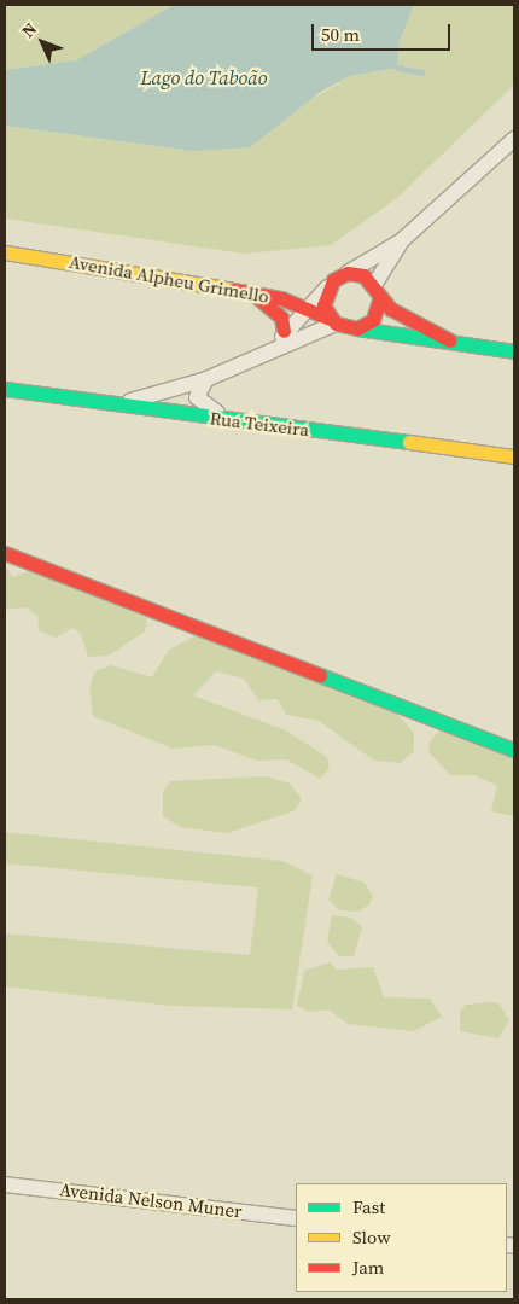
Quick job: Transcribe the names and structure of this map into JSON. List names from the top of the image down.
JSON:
{
  "streets": {
    "street": ["Avenida Alpheu Grimello", "Rua Teixeira", "Avenida Nelson Muner"]
  },
  "water": ["Lago do Taboão"],
  "legend": ["Fast", "Slow", "Jam"],
  "scale_bar": "50 m",
  "north": "top left"
}
